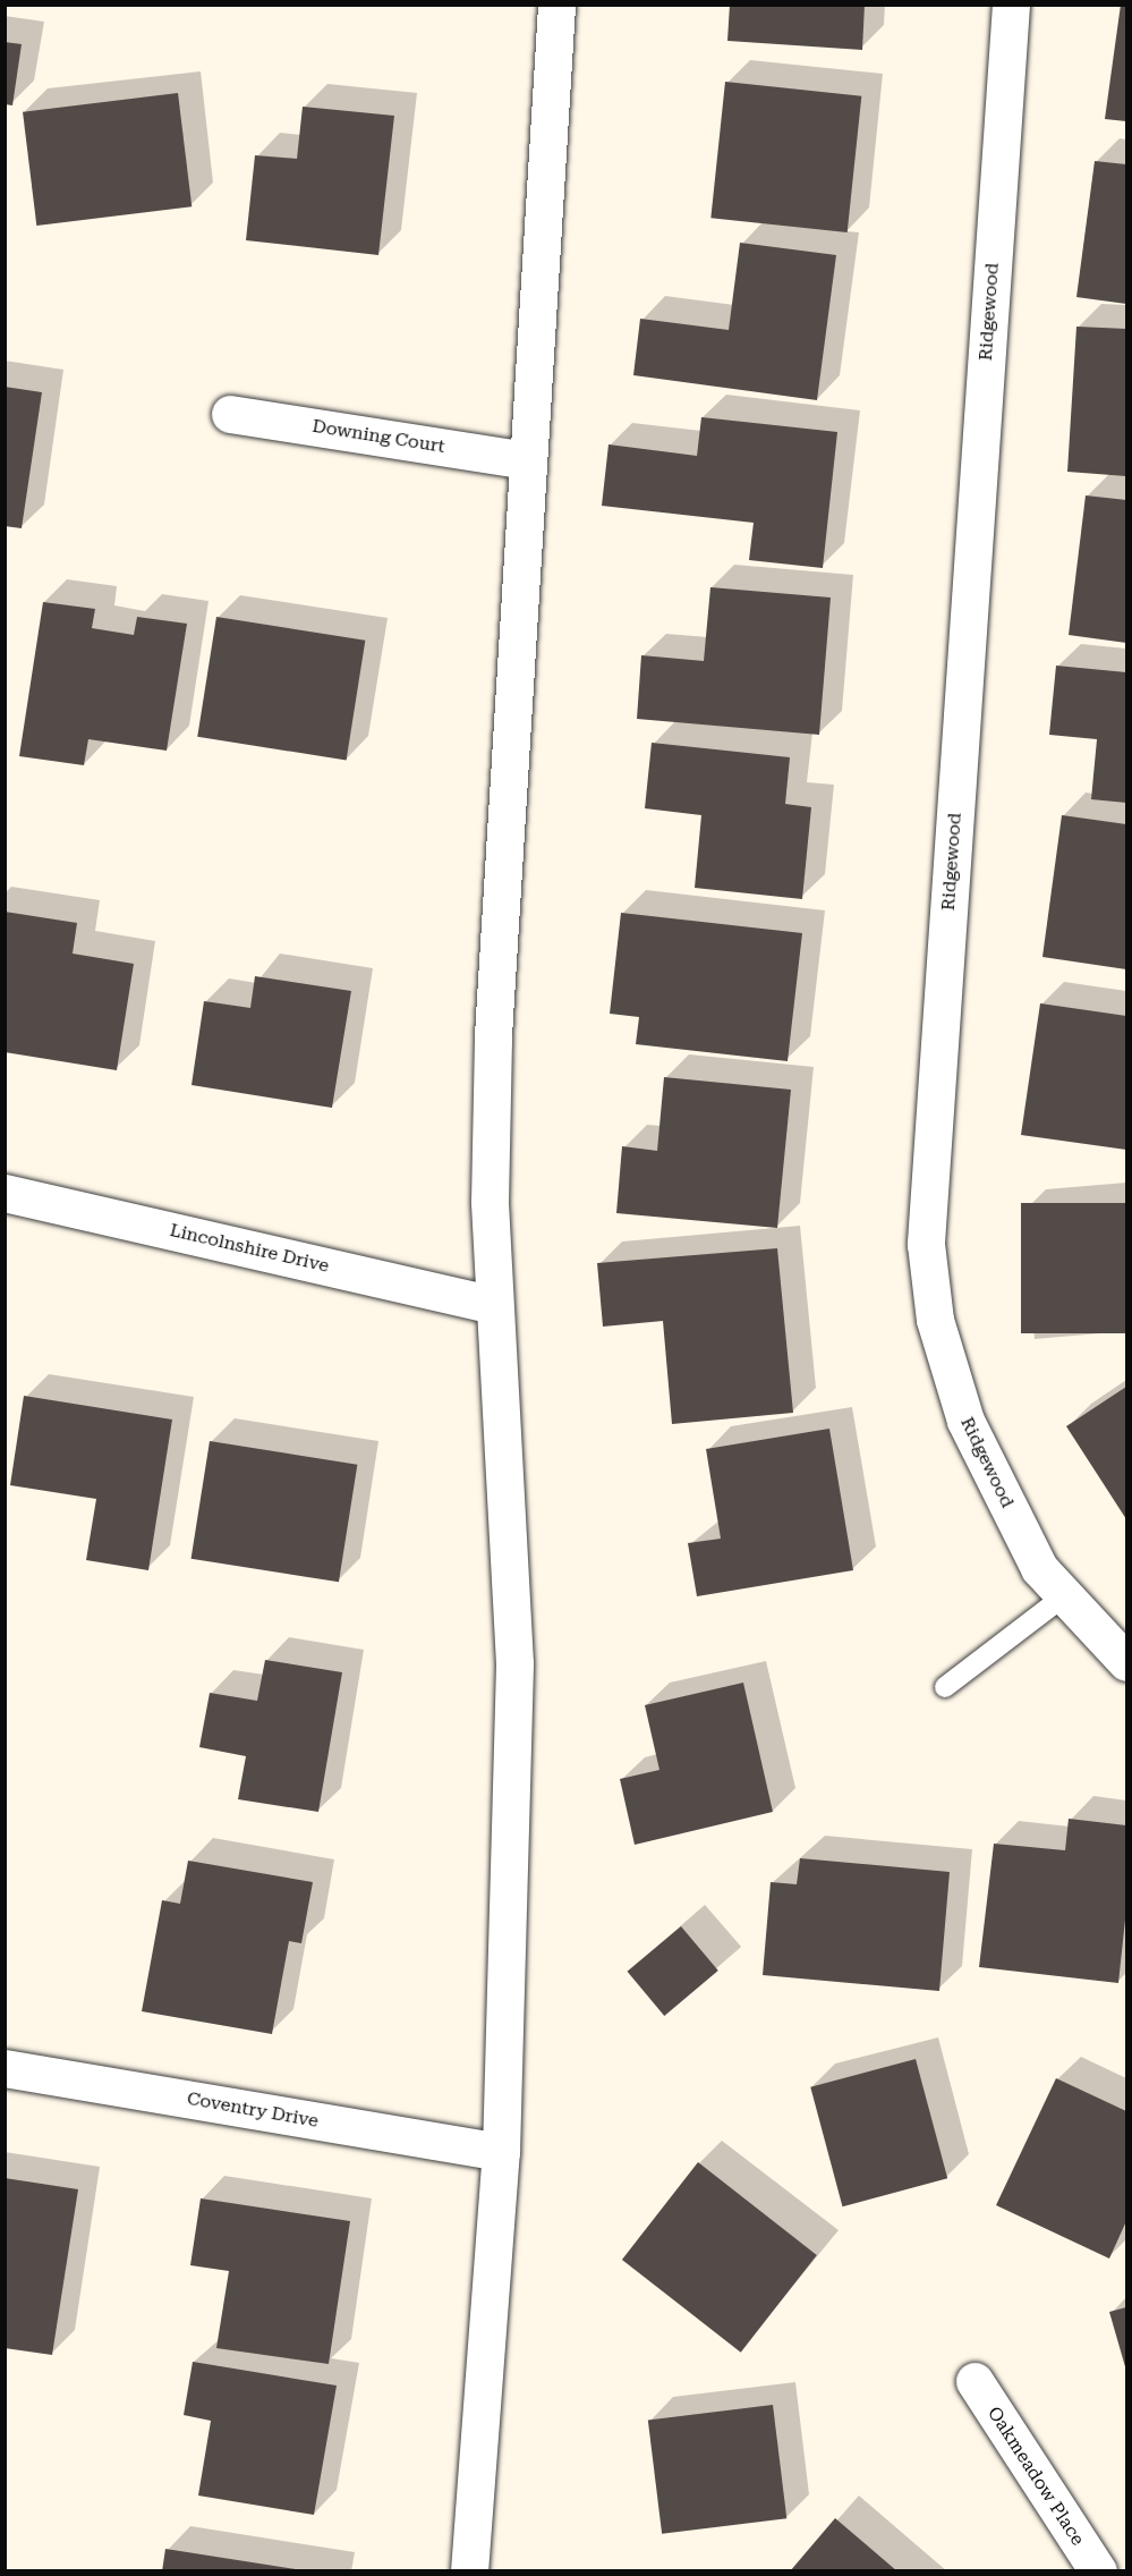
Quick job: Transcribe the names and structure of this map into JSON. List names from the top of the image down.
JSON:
{
  "streets": {
    "street": [
      "Ridgewood",
      "Downing Court",
      "Lincolnshire Drive",
      "Coventry Drive",
      "Oakmeadow Place"
    ]
  }
}
